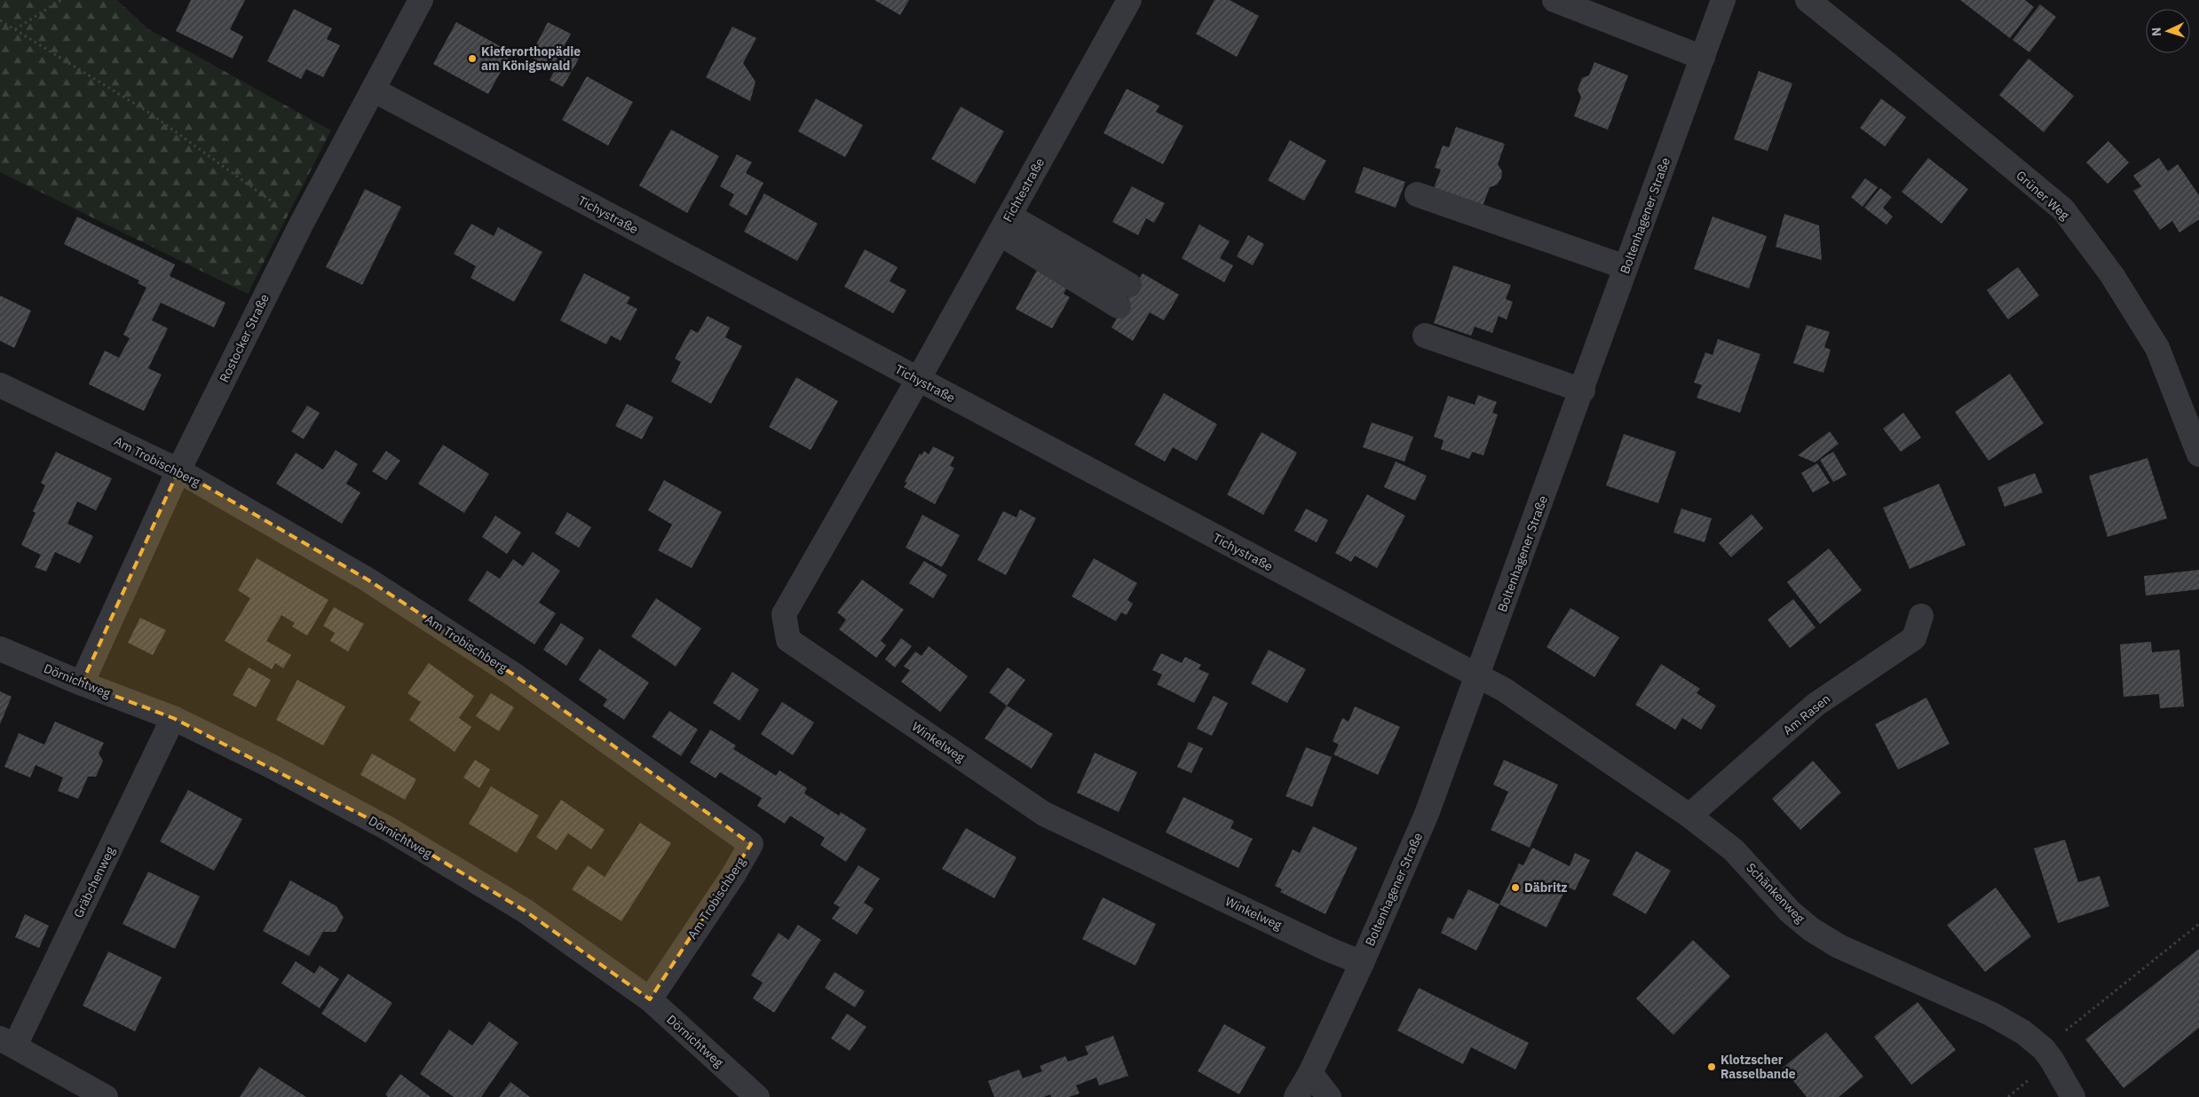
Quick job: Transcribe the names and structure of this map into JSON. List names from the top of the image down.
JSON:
{
  "streets": {
    "street": [
      "Fichtestraße",
      "Grüner Weg",
      "Tichystraße",
      "Boltenhagener Straße",
      "Rostocker Straße",
      "Am Trobischberg",
      "Dörnichtweg",
      "Am Rasen",
      "Winkelweg",
      "Gräbchenweg",
      "Schänkenweg"
    ]
  },
  "crossings": [
    ["Fichtestraße", "Tichystraße"],
    ["Fichtestraße", "Winkelweg"],
    ["Tichystraße", "Boltenhagener Straße"],
    ["Tichystraße", "Rostocker Straße"],
    ["Tichystraße", "Winkelweg"],
    ["Tichystraße", "Schänkenweg"],
    ["Boltenhagener Straße", "Winkelweg"],
    ["Boltenhagener Straße", "Schänkenweg"],
    ["Rostocker Straße", "Am Trobischberg"],
    ["Rostocker Straße", "Dörnichtweg"],
    ["Am Trobischberg", "Dörnichtweg"],
    ["Dörnichtweg", "Gräbchenweg"],
    ["Am Rasen", "Schänkenweg"]
  ],
  "places": ["Kieferorthopädie am Königswald", "Däbritz", "Klotzscher Rasselbande"],
  "north": "left"
}
